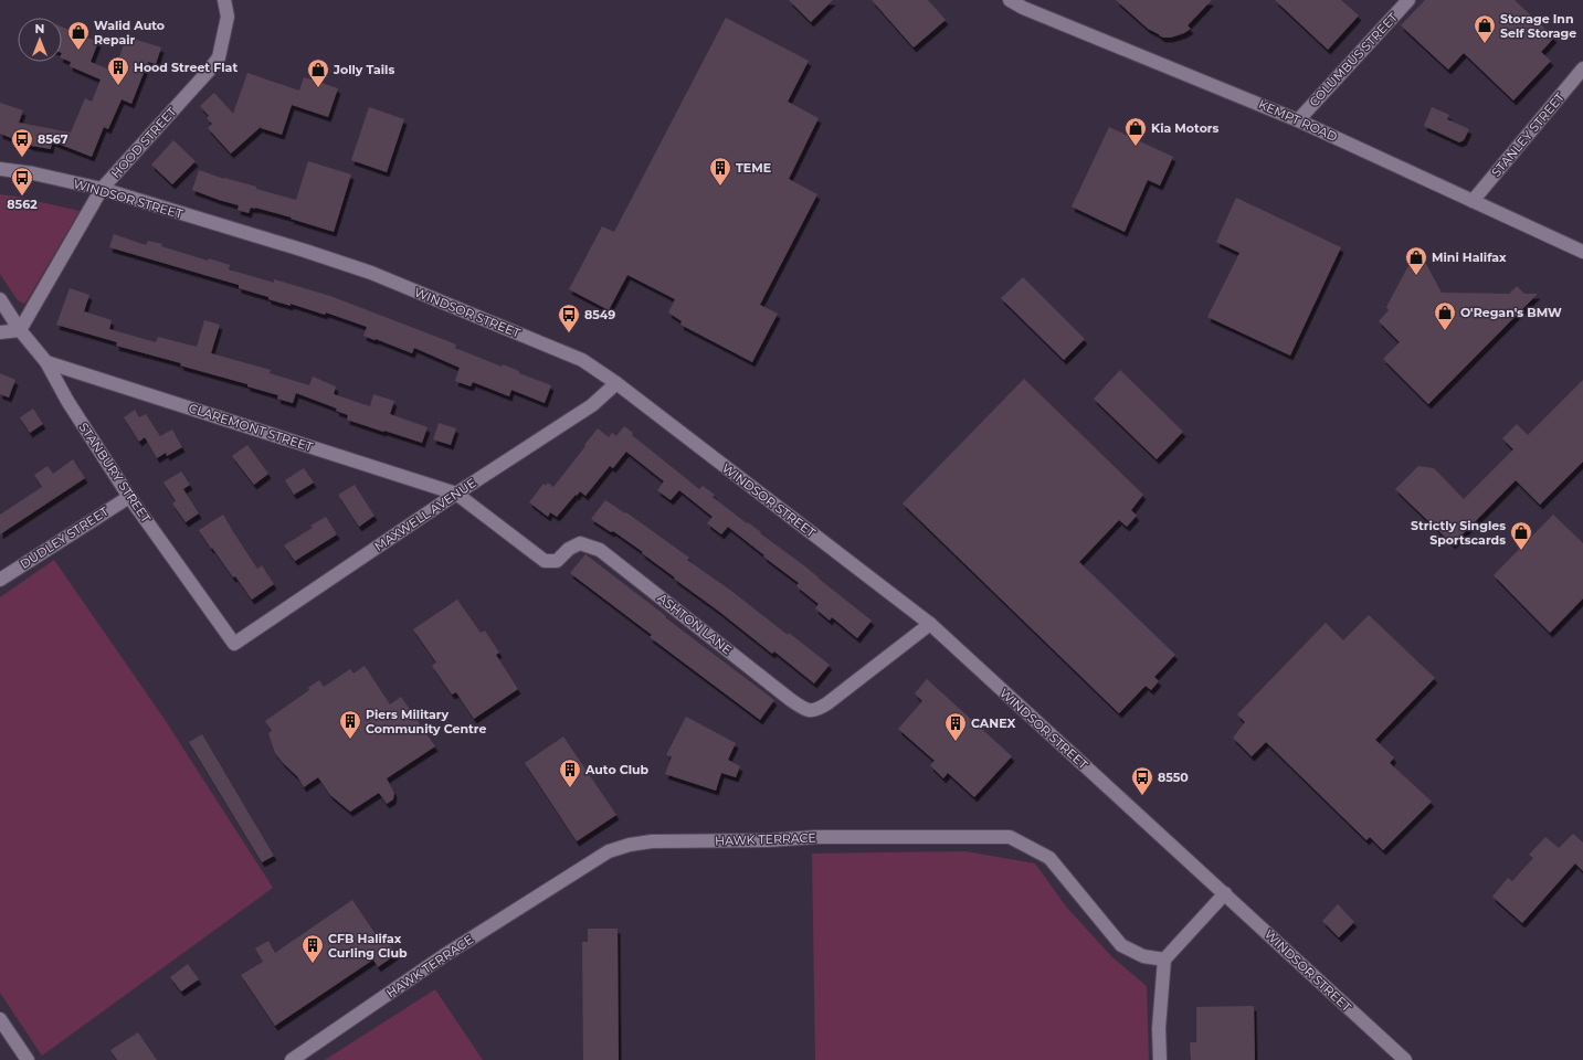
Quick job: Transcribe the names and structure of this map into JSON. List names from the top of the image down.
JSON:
{
  "streets": {
    "street": [
      "COLUMBUS STREET",
      "KEMPT ROAD",
      "STANLEY STREET",
      "HOOD STREET",
      "WINDSOR STREET",
      "CLAREMONT STREET",
      "STANBURY STREET",
      "MAXWELL AVENUE",
      "DUDLEY STREET",
      "ASHTON LANE",
      "HAWK TERRACE"
    ]
  },
  "crossings": [
    ["COLUMBUS STREET", "KEMPT ROAD"],
    ["KEMPT ROAD", "STANLEY STREET"],
    ["HOOD STREET", "WINDSOR STREET"],
    ["HOOD STREET", "STANBURY STREET"],
    ["WINDSOR STREET", "MAXWELL AVENUE"],
    ["WINDSOR STREET", "ASHTON LANE"],
    ["CLAREMONT STREET", "STANBURY STREET"],
    ["CLAREMONT STREET", "MAXWELL AVENUE"],
    ["CLAREMONT STREET", "ASHTON LANE"],
    ["STANBURY STREET", "MAXWELL AVENUE"],
    ["STANBURY STREET", "DUDLEY STREET"],
    ["MAXWELL AVENUE", "ASHTON LANE"]
  ],
  "places": {
    "shop": [
      "Storage Inn Self Storage",
      "Walid Auto Repair",
      "Jolly Tails",
      "Kia Motors",
      "Mini Halifax",
      "O'Regan's BMW",
      "Strictly Singles Sportscards"
    ],
    "building": [
      "Hood Street Flat",
      "TEME",
      "Piers Military Community Centre",
      "CANEX",
      "Auto Club",
      "CFB Halifax Curling Club"
    ],
    "bus stop": [
      "8567",
      "8562",
      "8549",
      "8550"
    ]
  },
  "north": "top"
}
